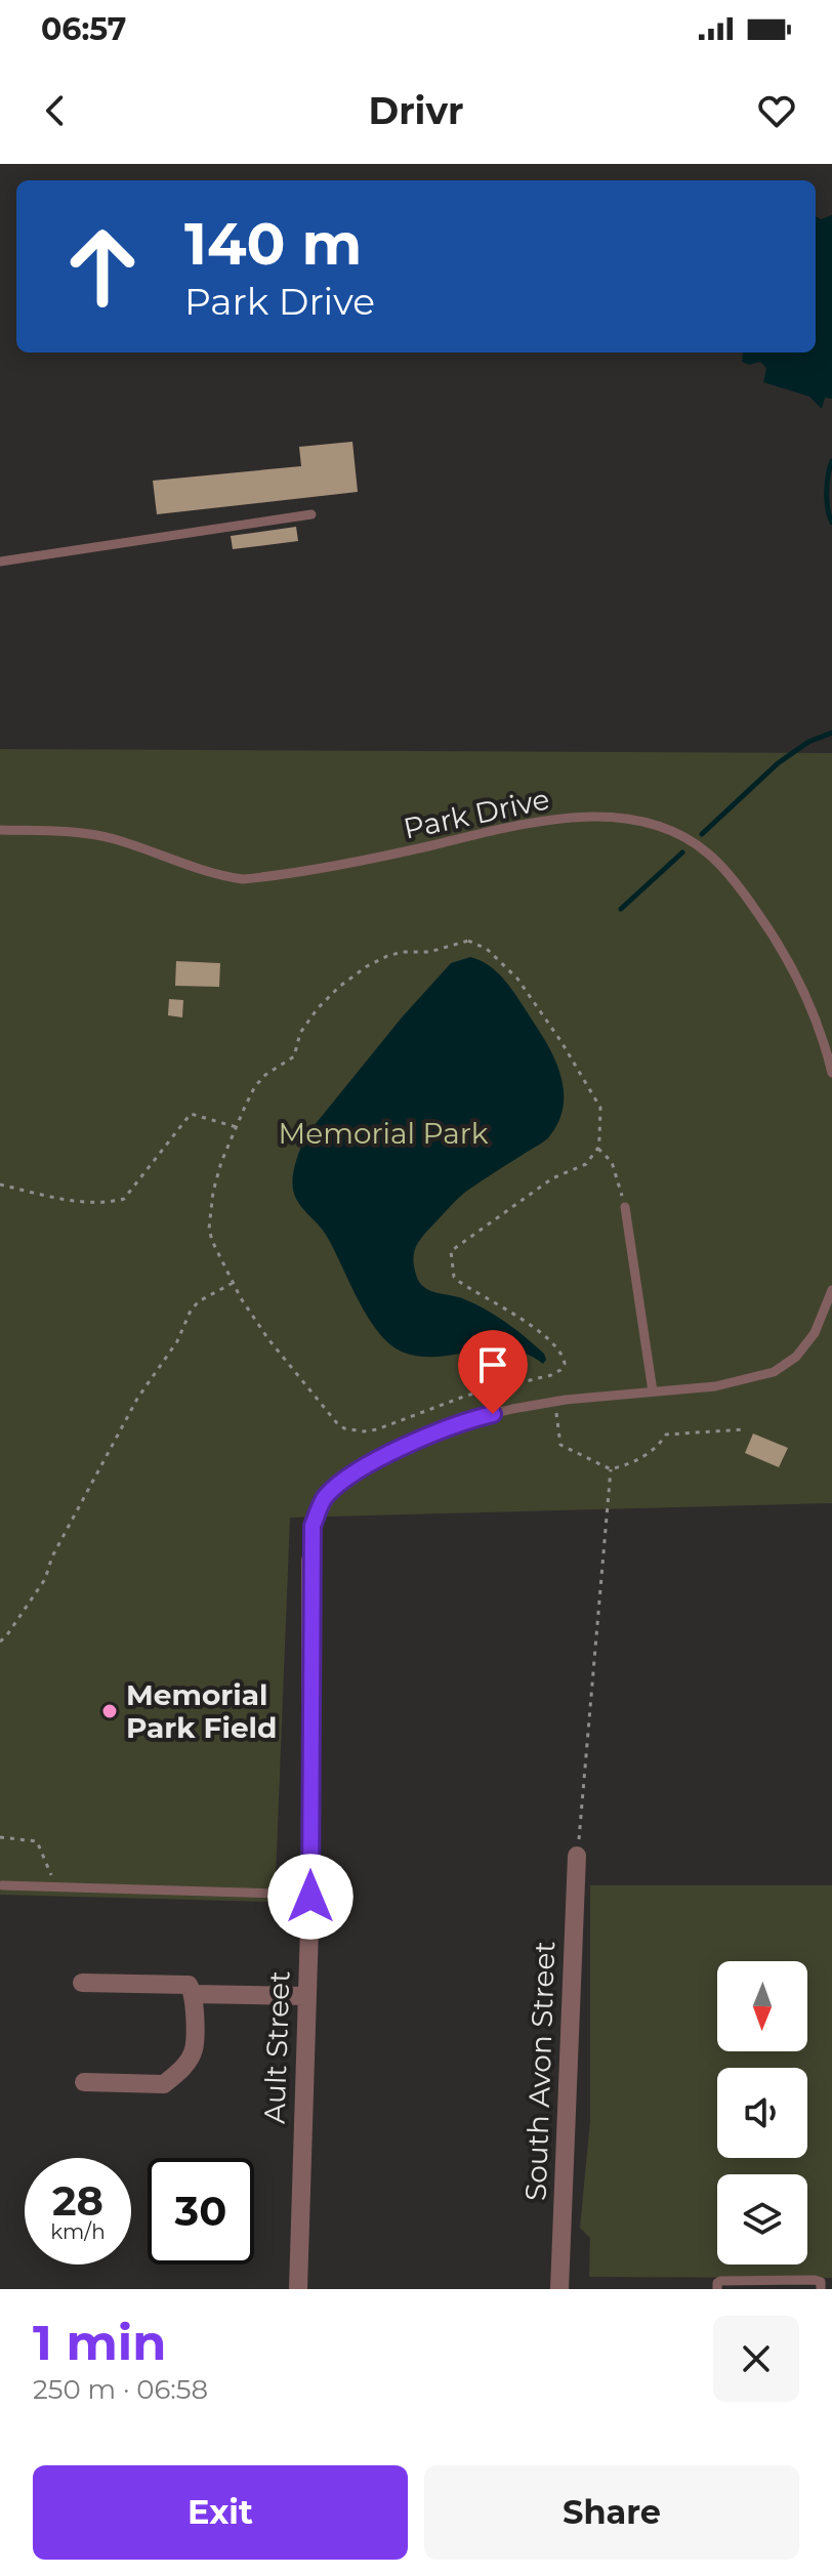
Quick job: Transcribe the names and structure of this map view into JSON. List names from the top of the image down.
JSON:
{
  "streets": {
    "street": ["Ault Street", "South Avon Street"],
    "lane": ["Park Drive"]
  },
  "parks": ["Memorial Park"],
  "places": ["Memorial Park Field"],
  "north": "bottom",
  "page": {
    "status": "06:57",
    "header": "Drivr",
    "turn": ["140 m", "Park Drive"],
    "speed": "28 km/h",
    "limit": "30",
    "heading": ["1 min", "250 m · 06:58"],
    "buttons": ["Exit", "Share"]
  }
}
